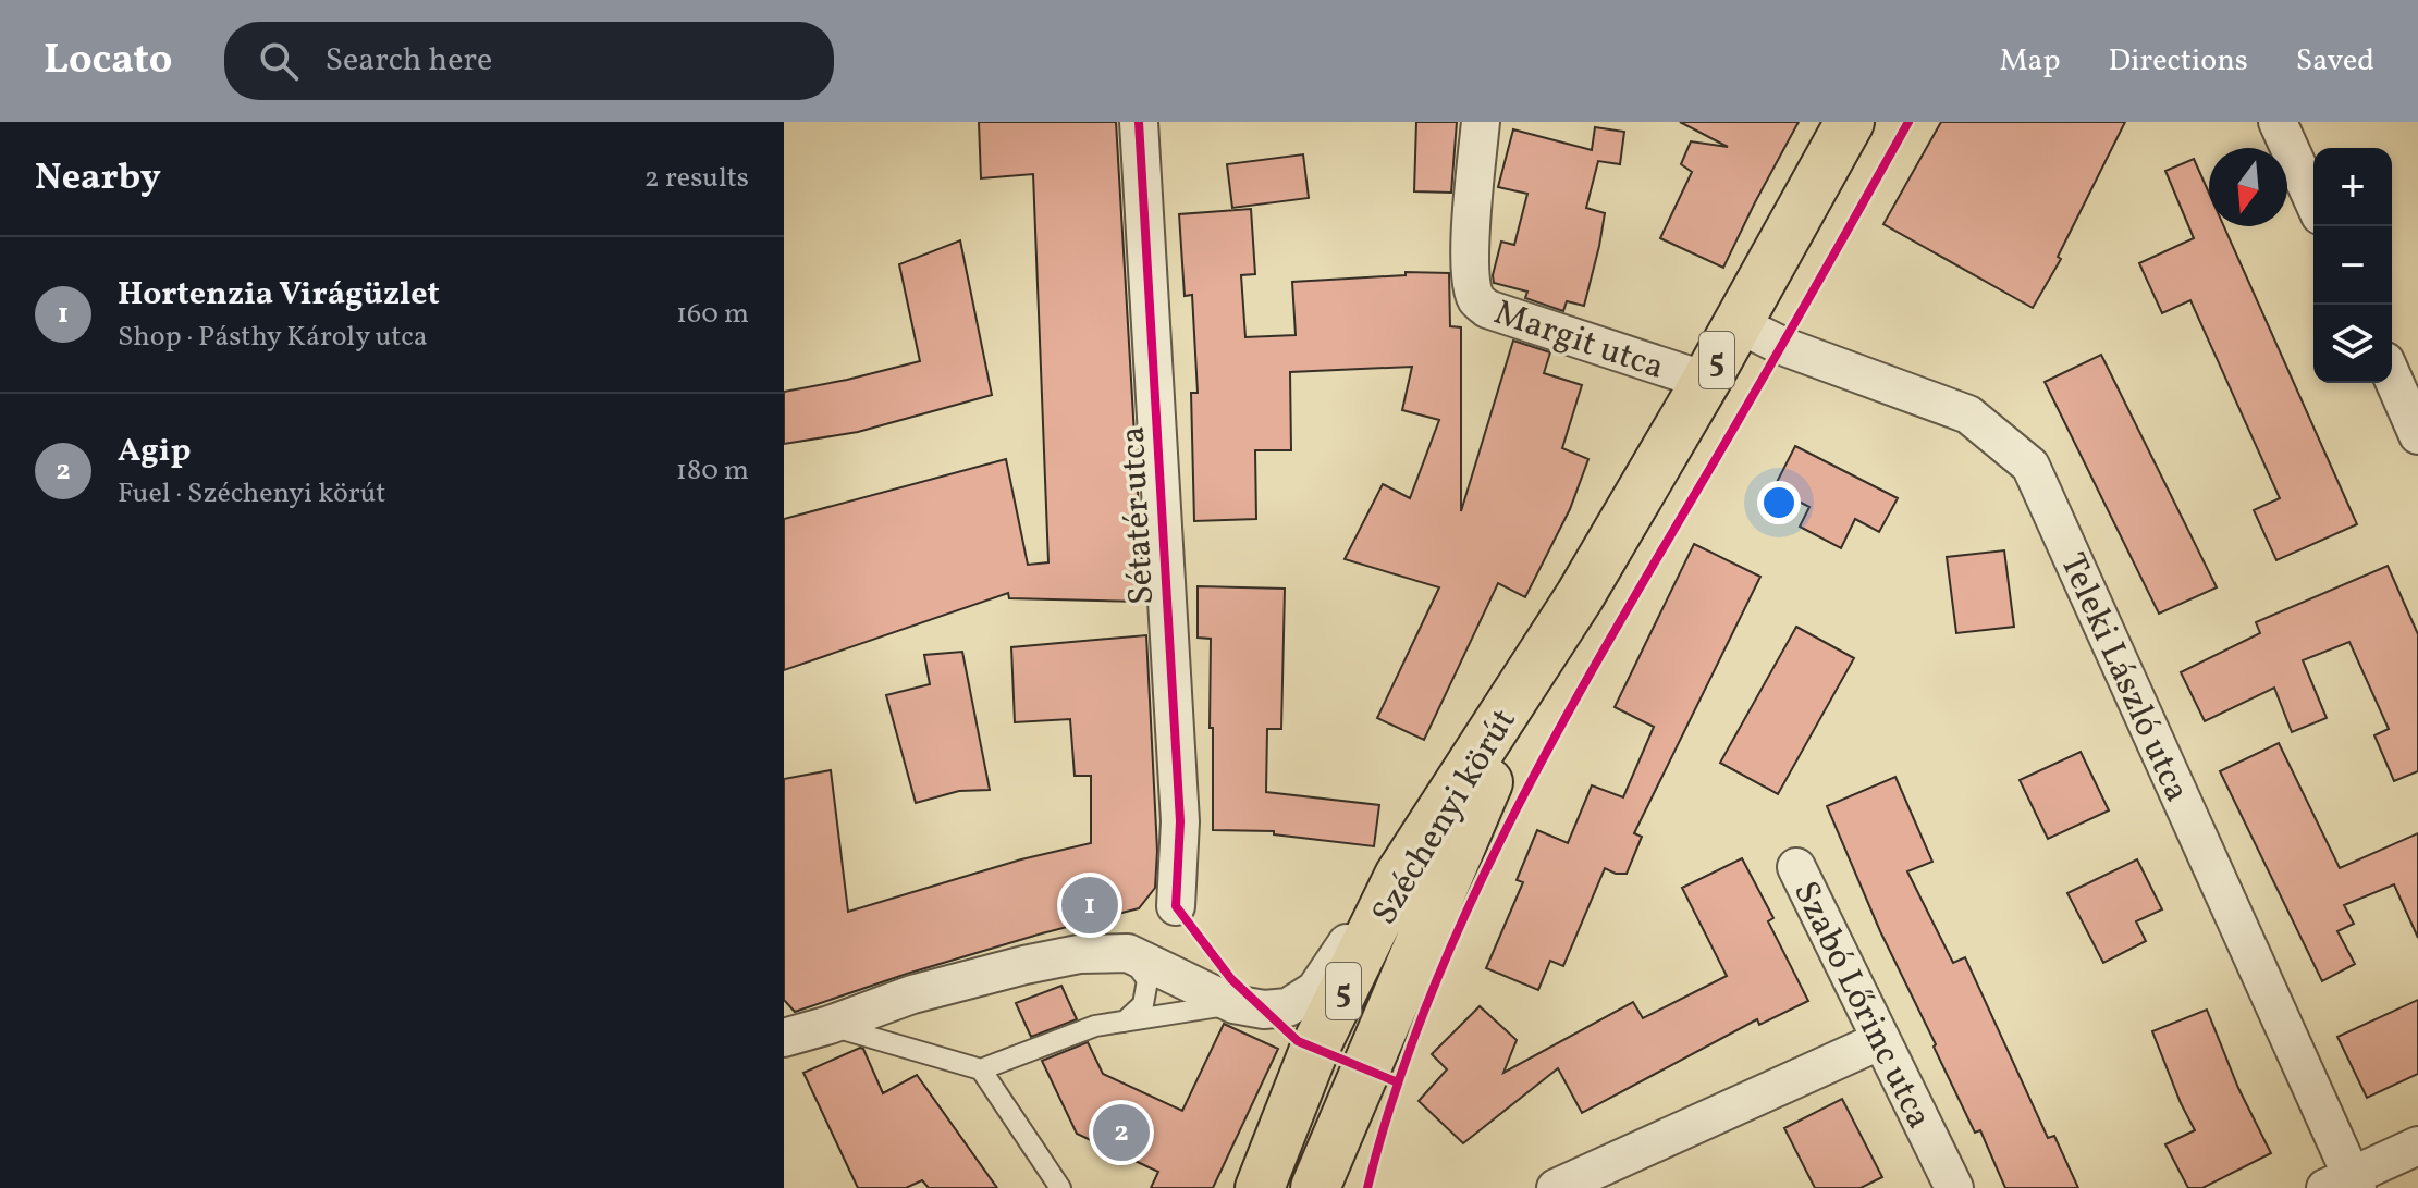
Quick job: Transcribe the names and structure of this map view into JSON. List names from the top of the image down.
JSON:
{
  "streets": {
    "main road": ["5", "Széchenyi körút"],
    "street": [
      "Margit utca",
      "Sétatér utca",
      "Teleki László utca",
      "Szabó Lőrinc utca"
    ]
  },
  "crossings": [
    ["Margit utca", "Széchenyi körút"],
    ["5", "Széchenyi körút"],
    ["Teleki László utca", "Széchenyi körút"]
  ],
  "north": "bottom",
  "page": {
    "header": "Locato",
    "search": "Search here",
    "nav": ["Map", "Directions", "Saved"],
    "heading": ["Nearby", "2 results"],
    "map_buttons": ["+", "−"],
    "list": [
      {
        "mark": "1",
        "name": "Hortenzia Virágüzlet",
        "note": "Shop · Pásthy Károly utca",
        "value": "160 m"
      },
      {
        "mark": "2",
        "name": "Agip",
        "note": "Fuel · Széchenyi körút",
        "value": "180 m"
      }
    ],
    "pins": ["1", "2"]
  }
}
